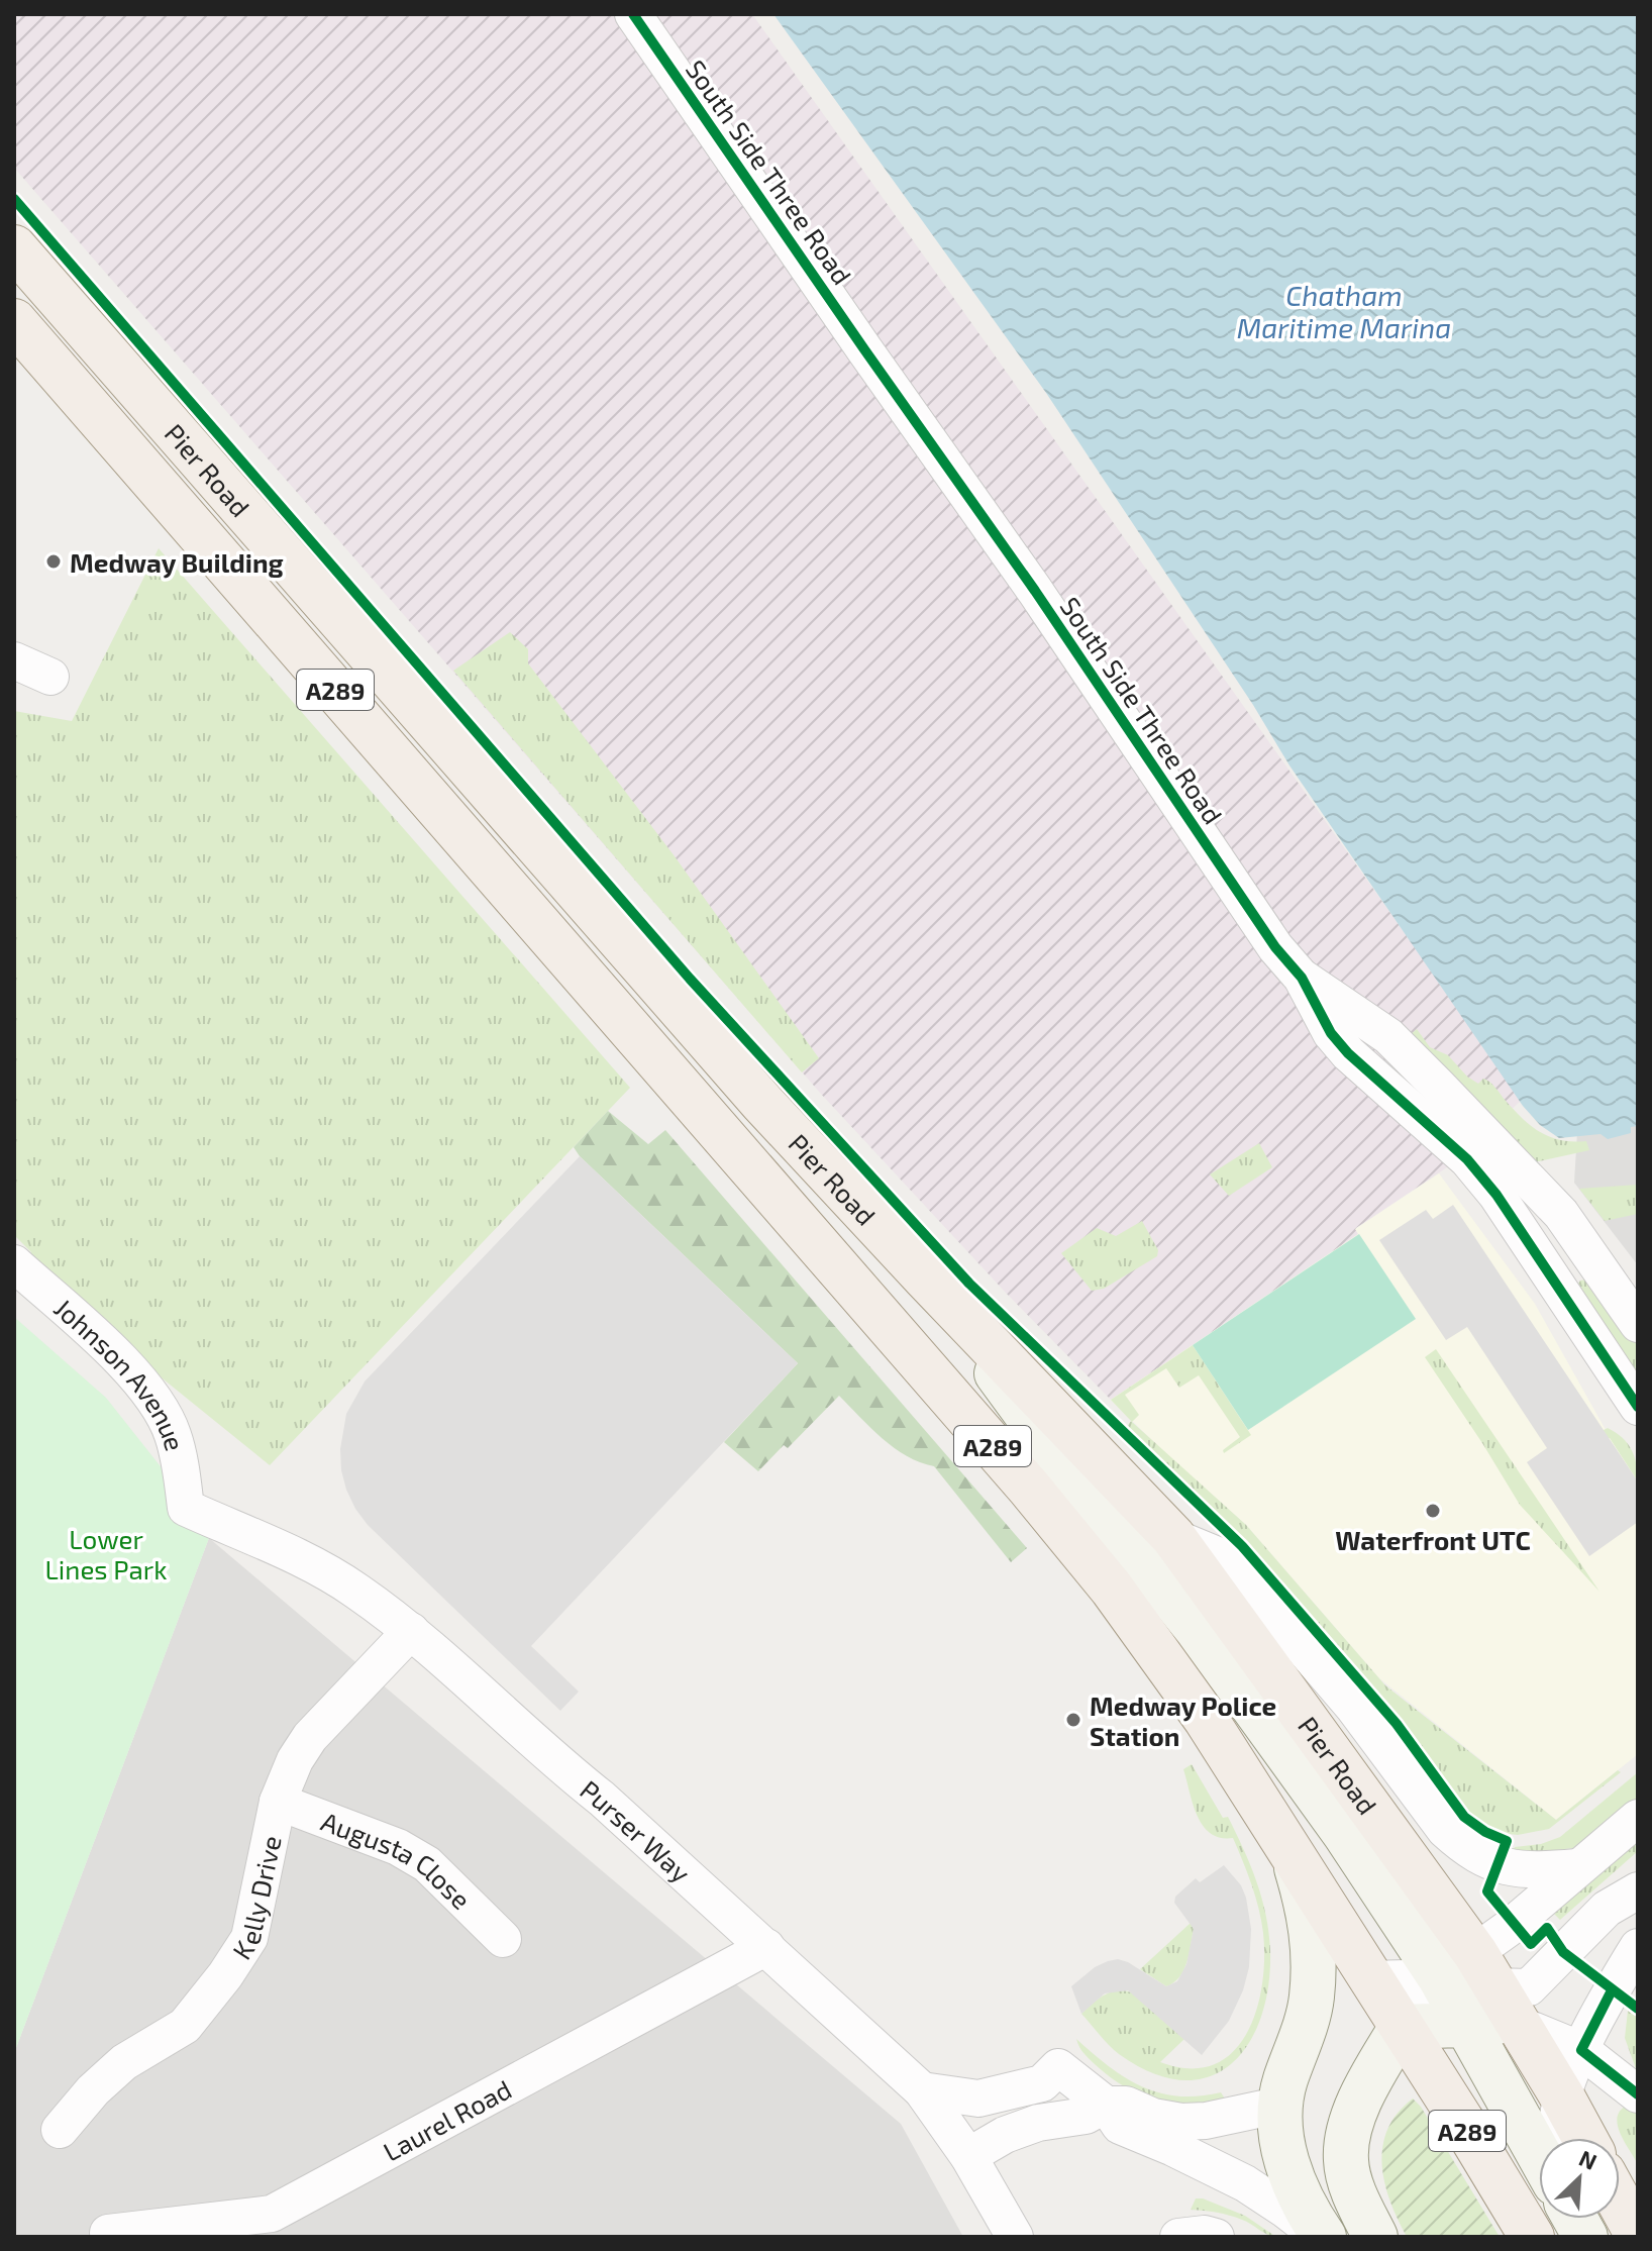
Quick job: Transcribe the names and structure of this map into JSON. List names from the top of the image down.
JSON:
{
  "streets": {
    "main road": ["Pier Road", "A289"],
    "street": [
      "South Side Three Road",
      "Johnson Avenue",
      "Purser Way",
      "Augusta Close",
      "Kelly Drive",
      "Laurel Road"
    ]
  },
  "crossings": [
    ["Johnson Avenue", "Purser Way"],
    ["Purser Way", "Kelly Drive"],
    ["Purser Way", "Laurel Road"],
    ["Augusta Close", "Kelly Drive"]
  ],
  "water": ["Chatham Maritime Marina"],
  "parks": ["Lower Lines Park"],
  "places": ["Medway Building", "Waterfront UTC", "Medway Police Station"],
  "north": "top right"
}
